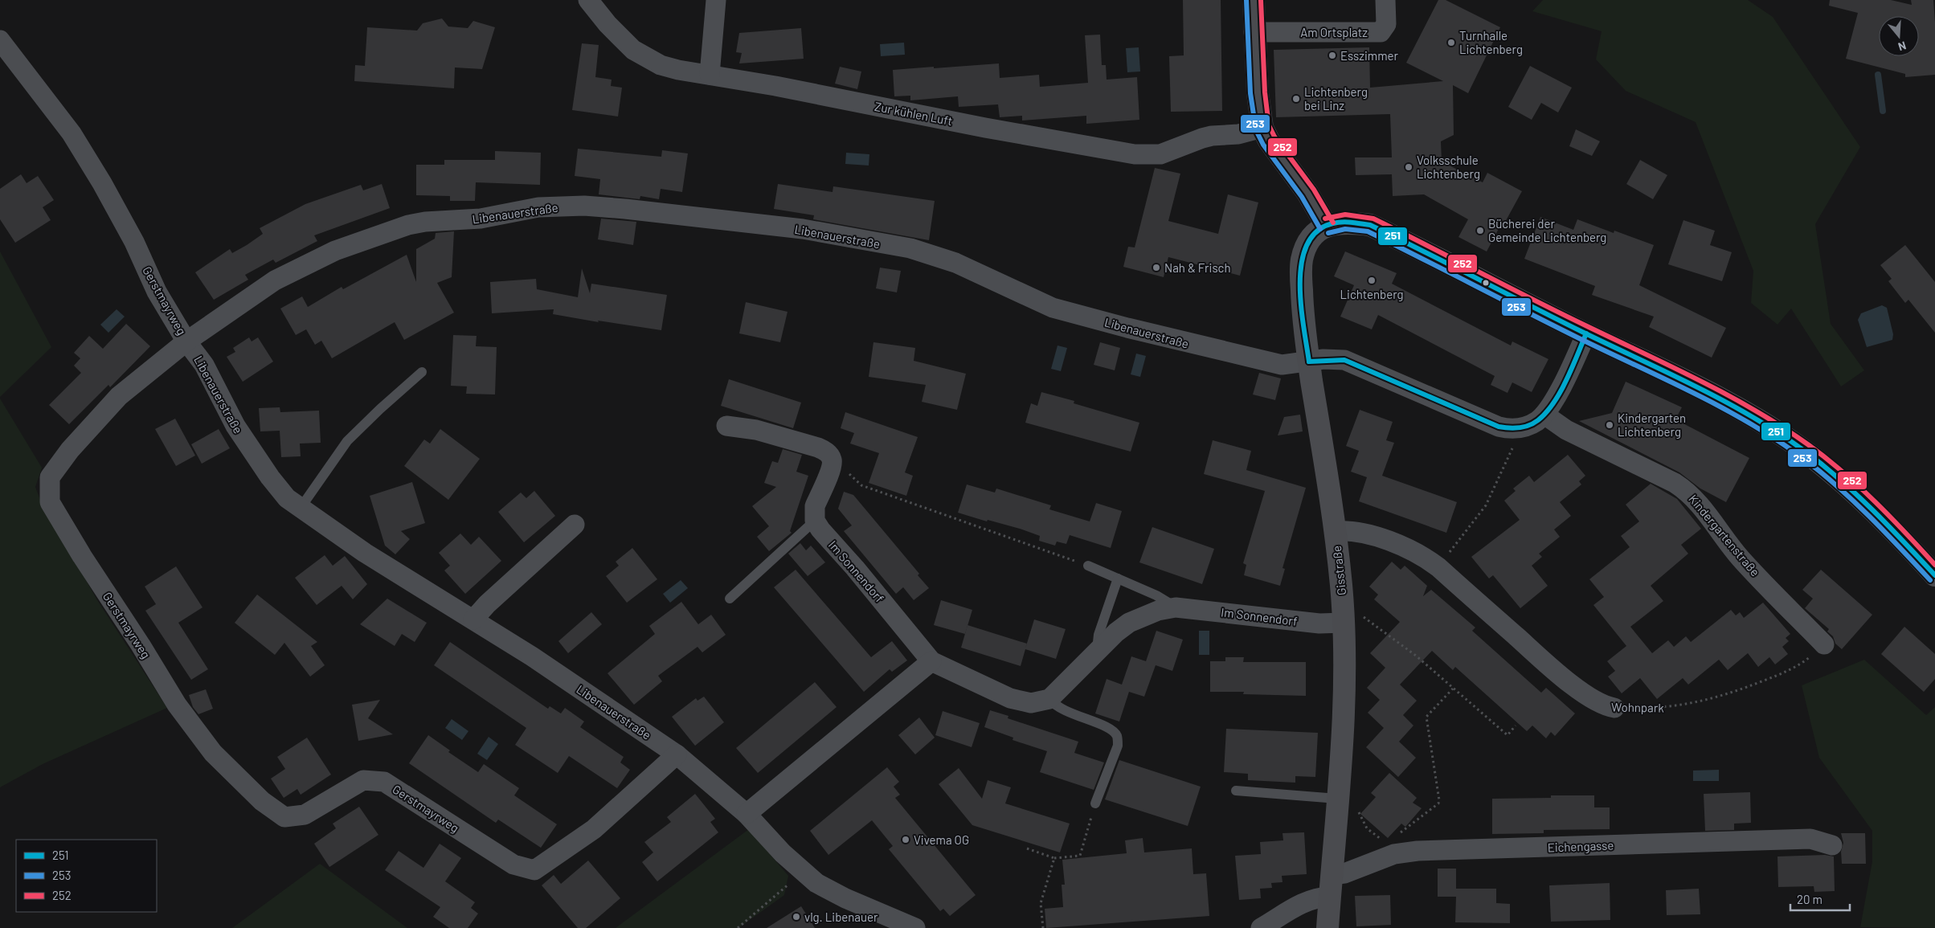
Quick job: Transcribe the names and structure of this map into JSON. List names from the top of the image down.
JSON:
{
  "streets": {
    "street": [
      "Am Ortsplatz",
      "Zur kühlen Luft",
      "Libenauerstraße",
      "Gerstmayrweg",
      "Kindergartenstraße",
      "Gisstraße",
      "Im Sonnendorf",
      "Wohnpark",
      "Eichengasse"
    ]
  },
  "crossings": [
    ["Libenauerstraße", "Gerstmayrweg"],
    ["Libenauerstraße", "Gisstraße"],
    ["Kindergartenstraße", "Wohnpark"],
    ["Gisstraße", "Im Sonnendorf"],
    ["Gisstraße", "Wohnpark"],
    ["Gisstraße", "Eichengasse"]
  ],
  "places": [
    "Turnhalle Lichtenberg",
    "Esszimmer",
    "Lichtenberg bei Linz",
    "Volksschule Lichtenberg",
    "Bücherei der Gemeinde Lichtenberg",
    "Nah & Frisch",
    "Lichtenberg",
    "Kindergarten Lichtenberg",
    "Vivema OG",
    "vlg. Libenauer"
  ],
  "lines": ["transit line 253", "transit line 252", "transit line 251"],
  "legend": ["251", "253", "252"],
  "scale_bar": "20 m",
  "north": "bottom"
}
